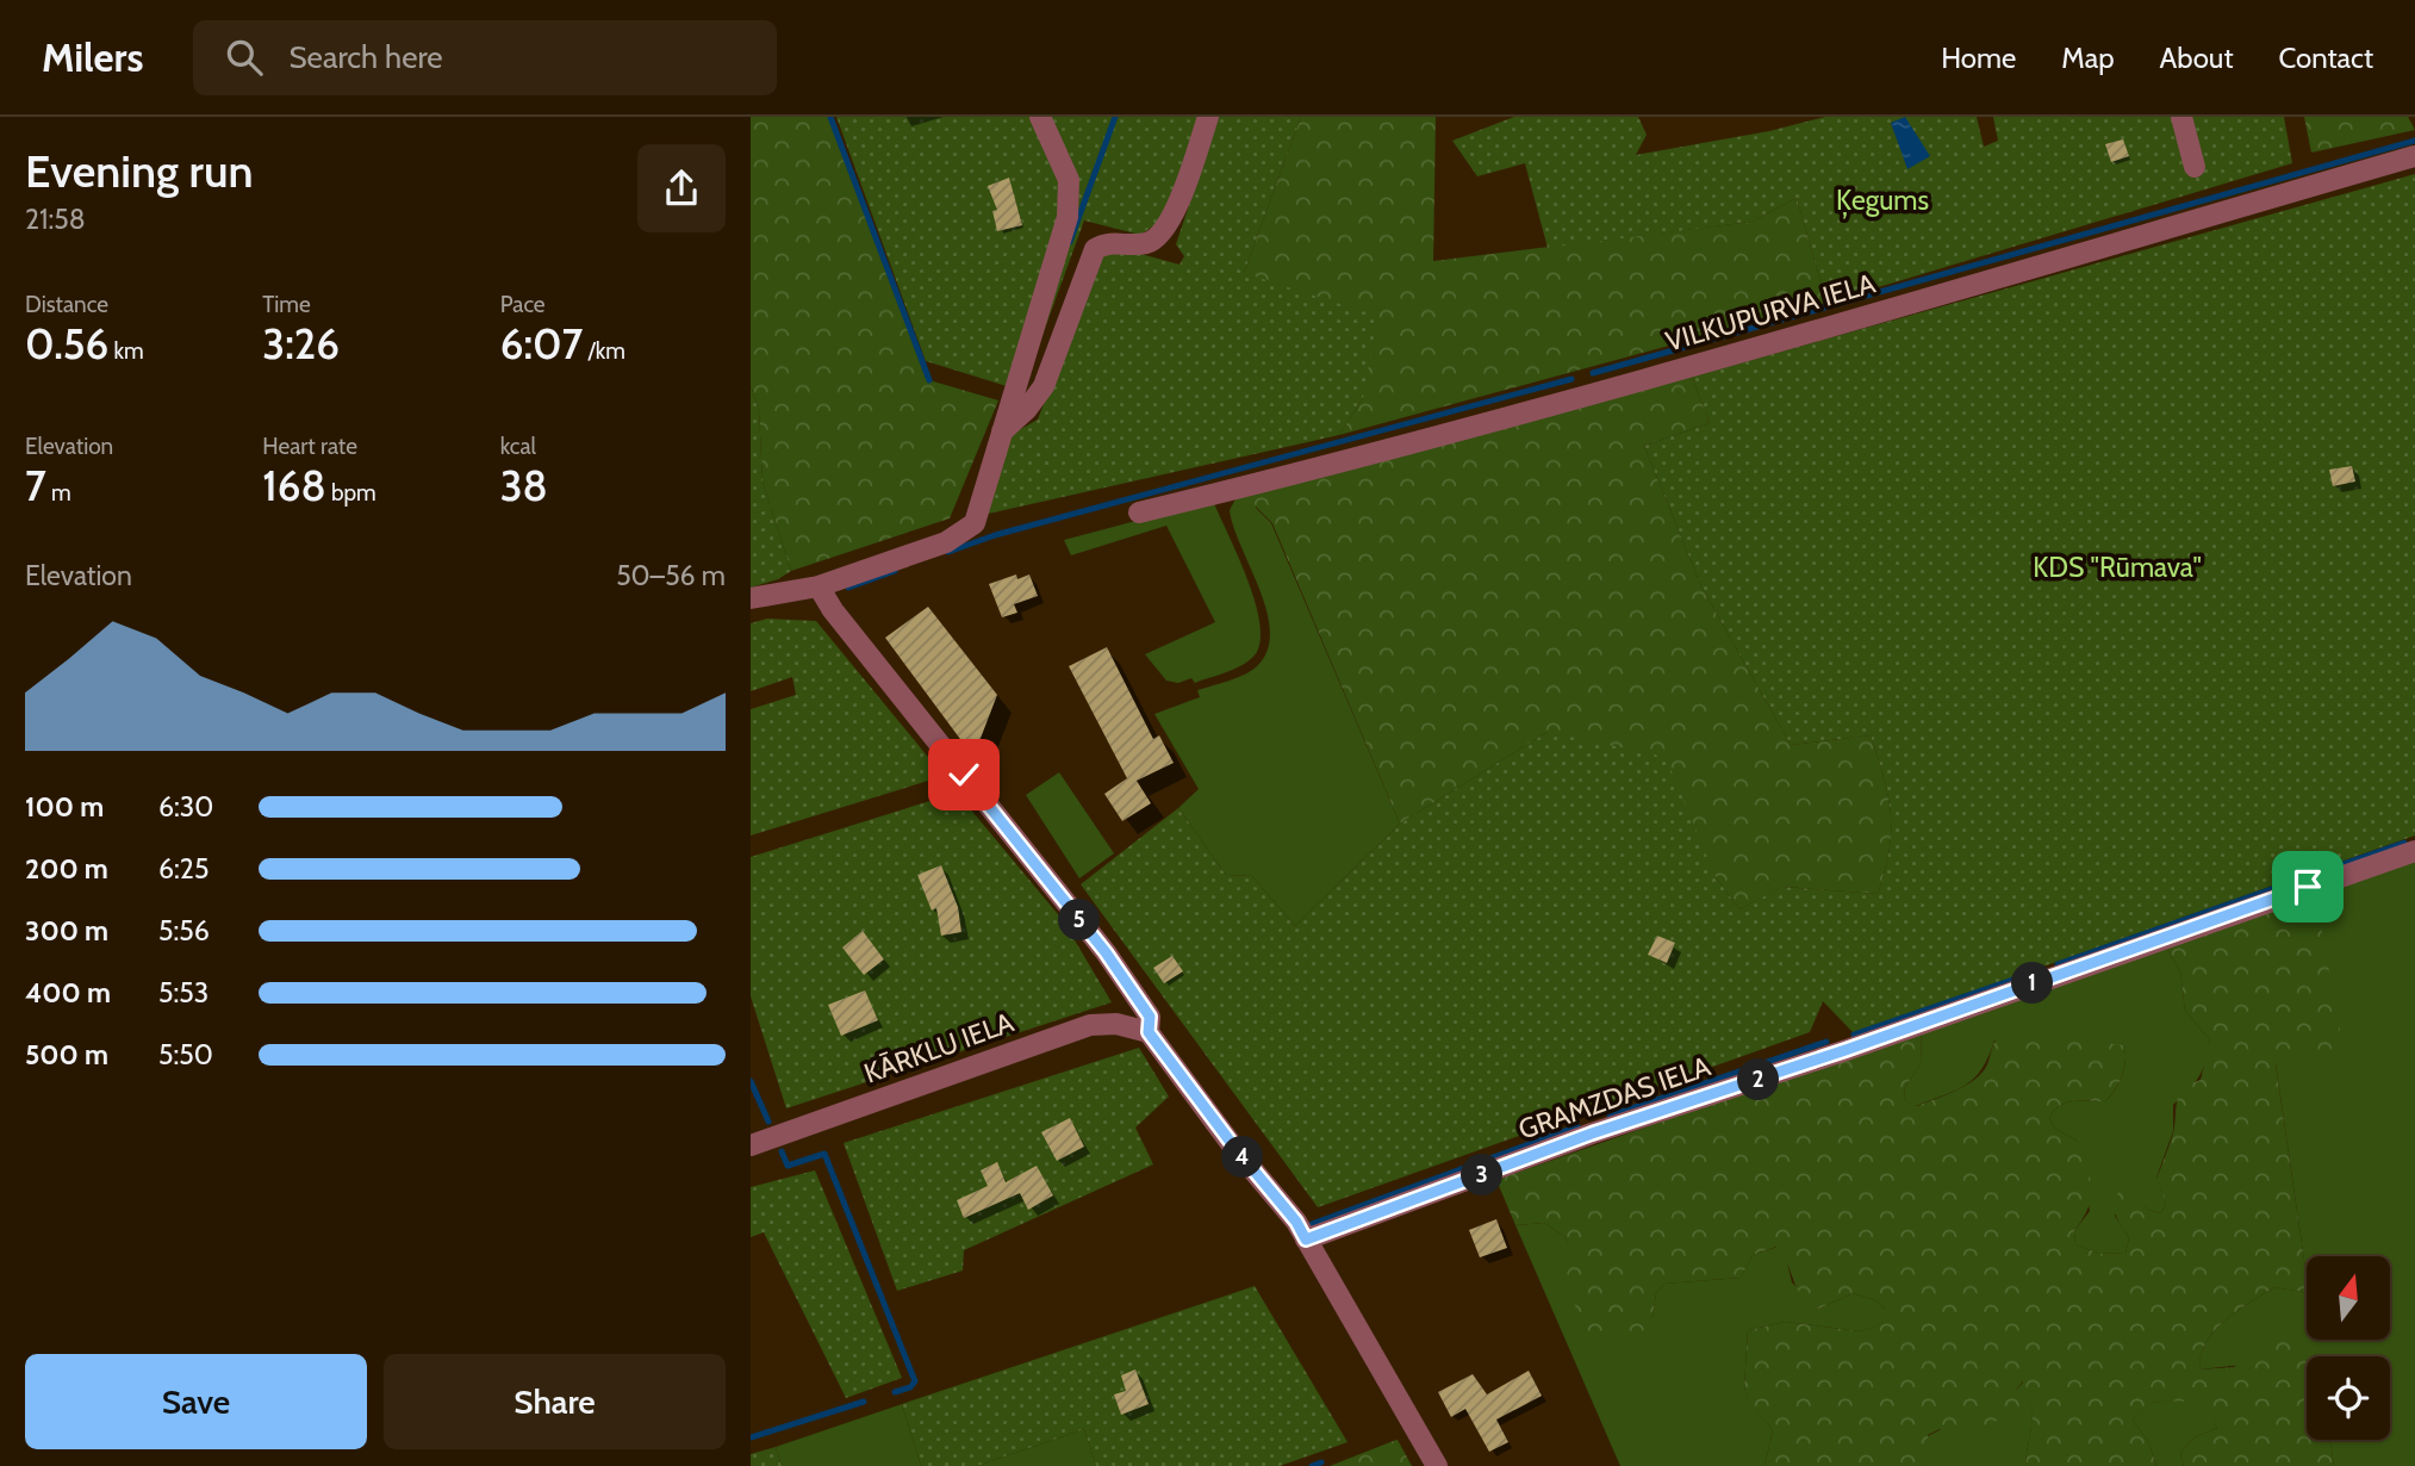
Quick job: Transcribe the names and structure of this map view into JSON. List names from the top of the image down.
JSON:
{
  "streets": {
    "street": ["VILKUPURVA IELA", "KĀRKLU IELA", "GRAMZDAS IELA"]
  },
  "parks": ["Ķegums", "KDS \"Rūmava\""],
  "north": "top",
  "page": {
    "header": "Milers",
    "search": "Search here",
    "nav": [
      "Home",
      "Map",
      "About",
      "Contact"
    ],
    "heading": ["Evening run", "21:58"],
    "stats": [
      ["Distance", "0.56 km"],
      ["Time", "3:26"],
      ["Pace", "6:07 /km"],
      ["Elevation", "7 m"],
      ["Heart rate", "168 bpm"],
      ["kcal", "38"]
    ],
    "chart": ["Elevation", "50–56 m"],
    "list": [
      {
        "name": "100 m",
        "note": "6:30"
      },
      {
        "name": "200 m",
        "note": "6:25"
      },
      {
        "name": "300 m",
        "note": "5:56"
      },
      {
        "name": "400 m",
        "note": "5:53"
      },
      {
        "name": "500 m",
        "note": "5:50"
      }
    ],
    "pins": [
      "5",
      "1",
      "2",
      "4",
      "3"
    ],
    "buttons": ["Save", "Share"]
  }
}
